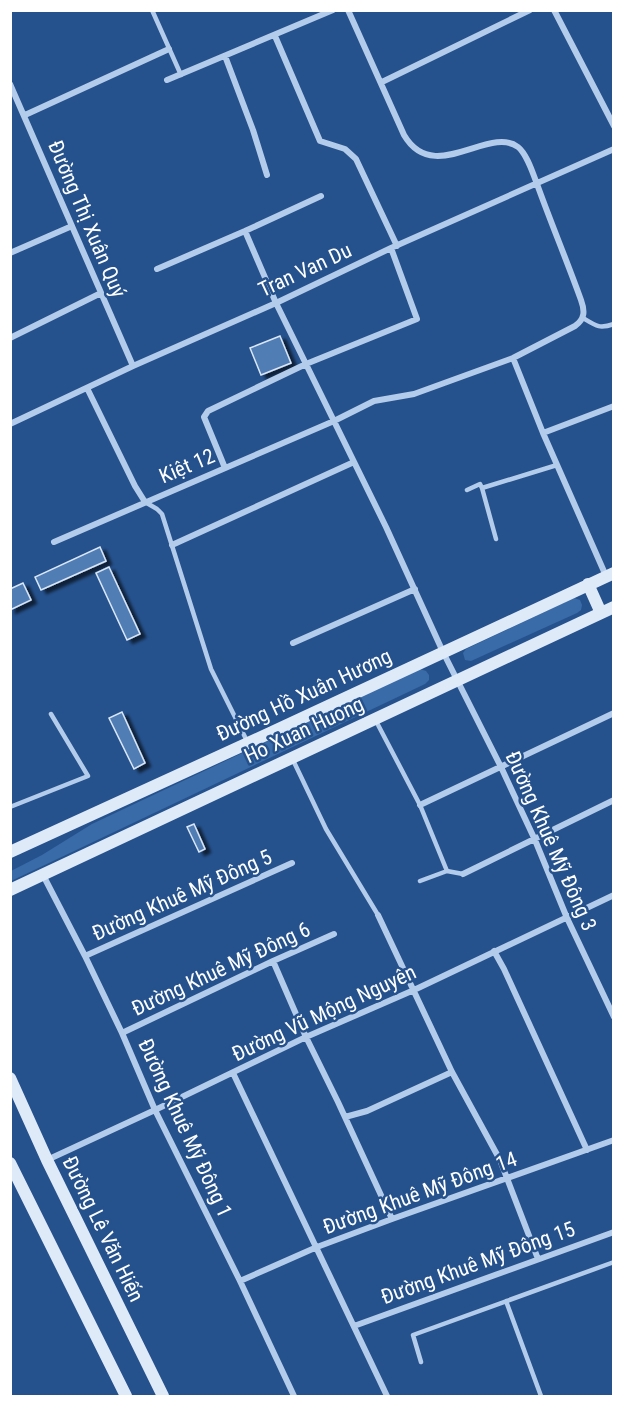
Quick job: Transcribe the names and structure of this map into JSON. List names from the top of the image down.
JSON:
{
  "streets": {
    "main road": ["Đường Hồ Xuân Hương", "Ho Xuan Huong", "Đường Lê Văn Hiến"],
    "street": [
      "Đường Thị Xuân Quý",
      "Tran Van Du",
      "Kiệt 12",
      "Đường Khuê Mỹ Đông 3",
      "Đường Khuê Mỹ Đông 5",
      "Đường Khuê Mỹ Đông 6",
      "Đường Vũ Mộng Nguyên",
      "Đường Khuê Mỹ Đông 1",
      "Đường Khuê Mỹ Đông 14",
      "Đường Khuê Mỹ Đông 15"
    ]
  },
  "crossings": [
    ["Đường Thị Xuân Quý", "Tran Van Du"],
    ["Tran Van Du", "Đường Khuê Mỹ Đông 3"],
    ["Kiệt 12", "Đường Khuê Mỹ Đông 3"],
    ["Đường Hồ Xuân Hương", "Đường Khuê Mỹ Đông 3"],
    ["Ho Xuan Huong", "Đường Khuê Mỹ Đông 3"],
    ["Ho Xuan Huong", "Đường Khuê Mỹ Đông 1"],
    ["Đường Khuê Mỹ Đông 3", "Đường Vũ Mộng Nguyên"],
    ["Đường Khuê Mỹ Đông 5", "Đường Khuê Mỹ Đông 1"],
    ["Đường Khuê Mỹ Đông 6", "Đường Khuê Mỹ Đông 1"],
    ["Đường Vũ Mộng Nguyên", "Đường Khuê Mỹ Đông 1"],
    ["Đường Vũ Mộng Nguyên", "Đường Lê Văn Hiến"],
    ["Đường Khuê Mỹ Đông 1", "Đường Khuê Mỹ Đông 14"]
  ]
}
